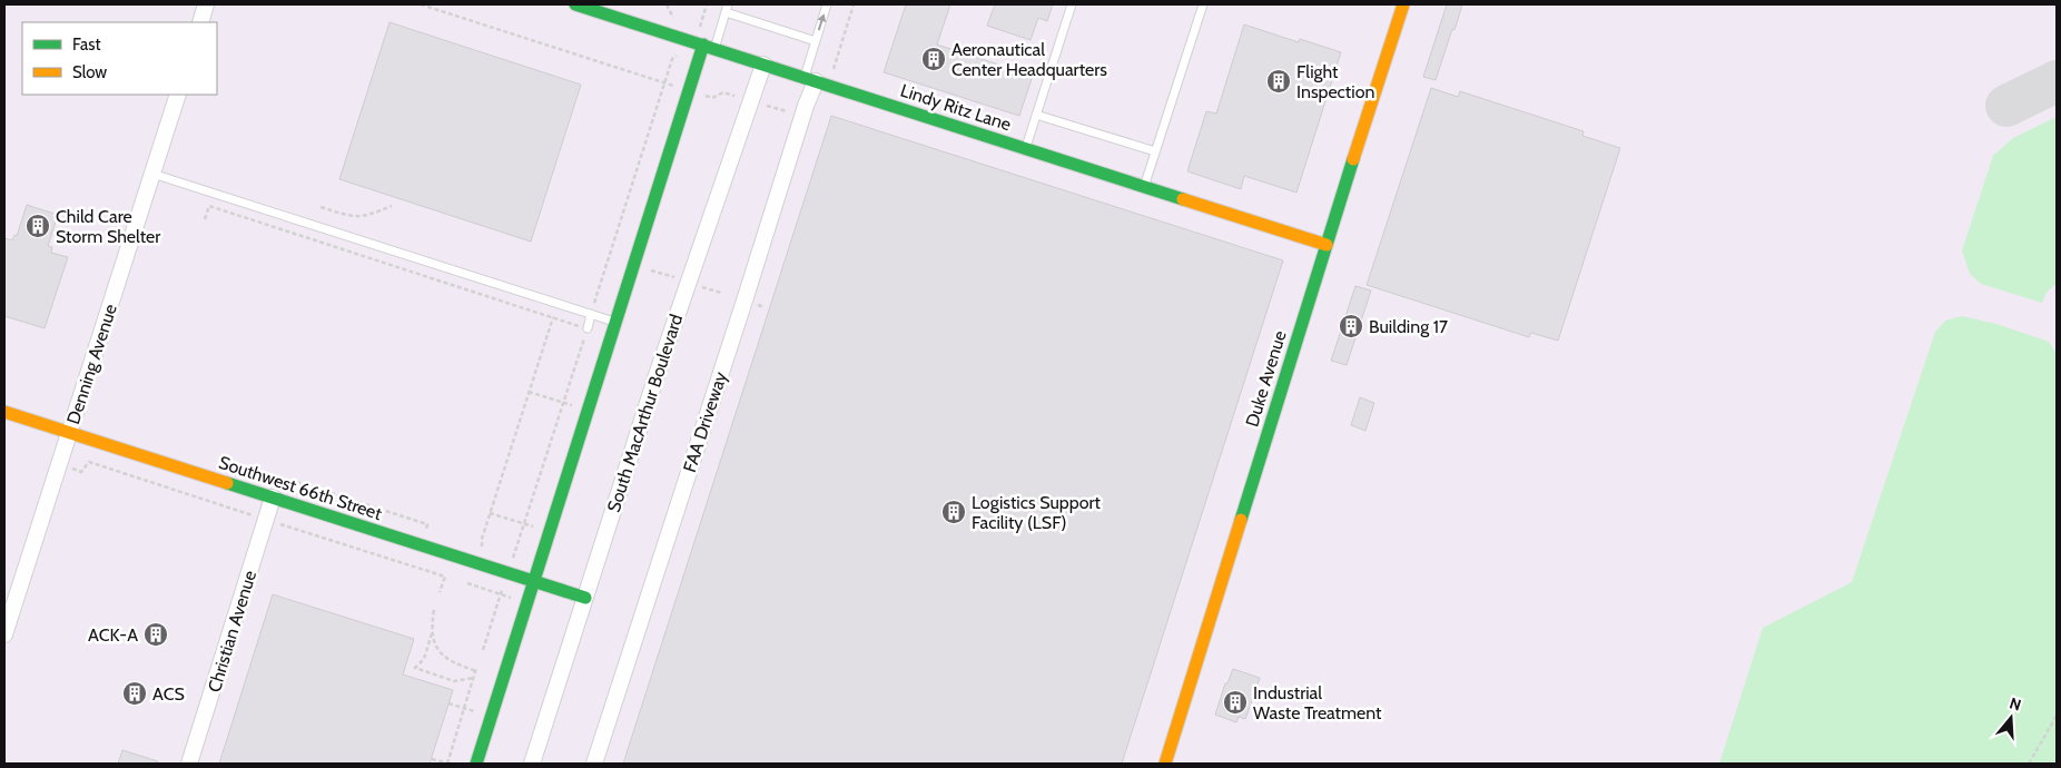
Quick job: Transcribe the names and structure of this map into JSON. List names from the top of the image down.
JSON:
{
  "streets": {
    "street": [
      "Lindy Ritz Lane",
      "Denning Avenue",
      "Duke Avenue",
      "South MacArthur Boulevard",
      "FAA Driveway",
      "Southwest 66th Street",
      "Christian Avenue"
    ]
  },
  "crossings": [
    ["Lindy Ritz Lane", "Duke Avenue"],
    ["Lindy Ritz Lane", "South MacArthur Boulevard"],
    ["Lindy Ritz Lane", "FAA Driveway"],
    ["Denning Avenue", "Southwest 66th Street"],
    ["South MacArthur Boulevard", "Southwest 66th Street"],
    ["Southwest 66th Street", "Christian Avenue"]
  ],
  "places": {
    "building": [
      "Aeronautical Center Headquarters",
      "Flight Inspection",
      "Child Care Storm Shelter",
      "Building 17",
      "Logistics Support Facility (LSF)",
      "ACK-A",
      "ACS",
      "Industrial Waste Treatment"
    ]
  },
  "legend": ["Fast", "Slow"],
  "north": "top"
}
